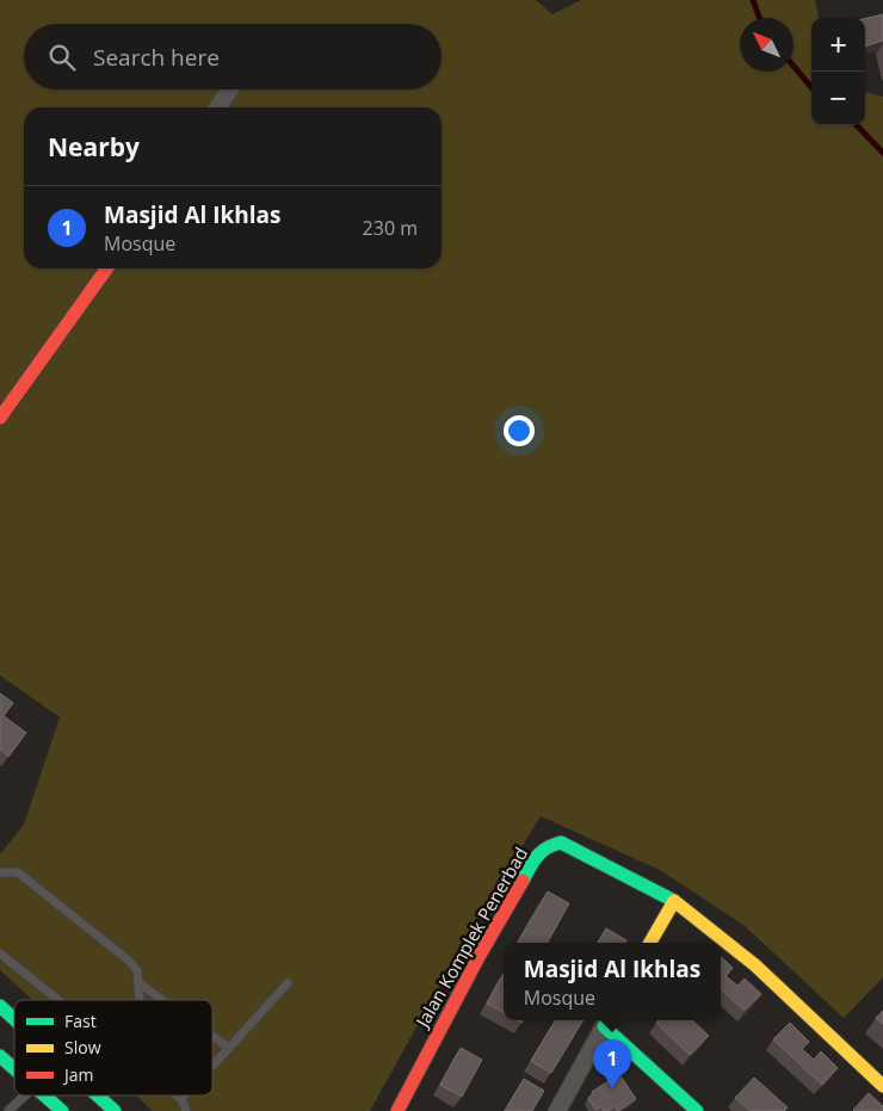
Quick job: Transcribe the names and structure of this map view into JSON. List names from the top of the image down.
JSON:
{
  "streets": {
    "main road": ["Jalan Komplek Penerbad"]
  },
  "legend": ["Fast", "Slow", "Jam"],
  "north": "top left",
  "page": {
    "map_buttons": ["+", "−"],
    "search": "Search here",
    "heading": "Nearby",
    "list": [
      {
        "mark": "1",
        "name": "Masjid Al Ikhlas",
        "note": "Mosque",
        "value": "230 m"
      }
    ],
    "popup": ["Masjid Al Ikhlas", "Mosque"],
    "pins": "1"
  }
}
